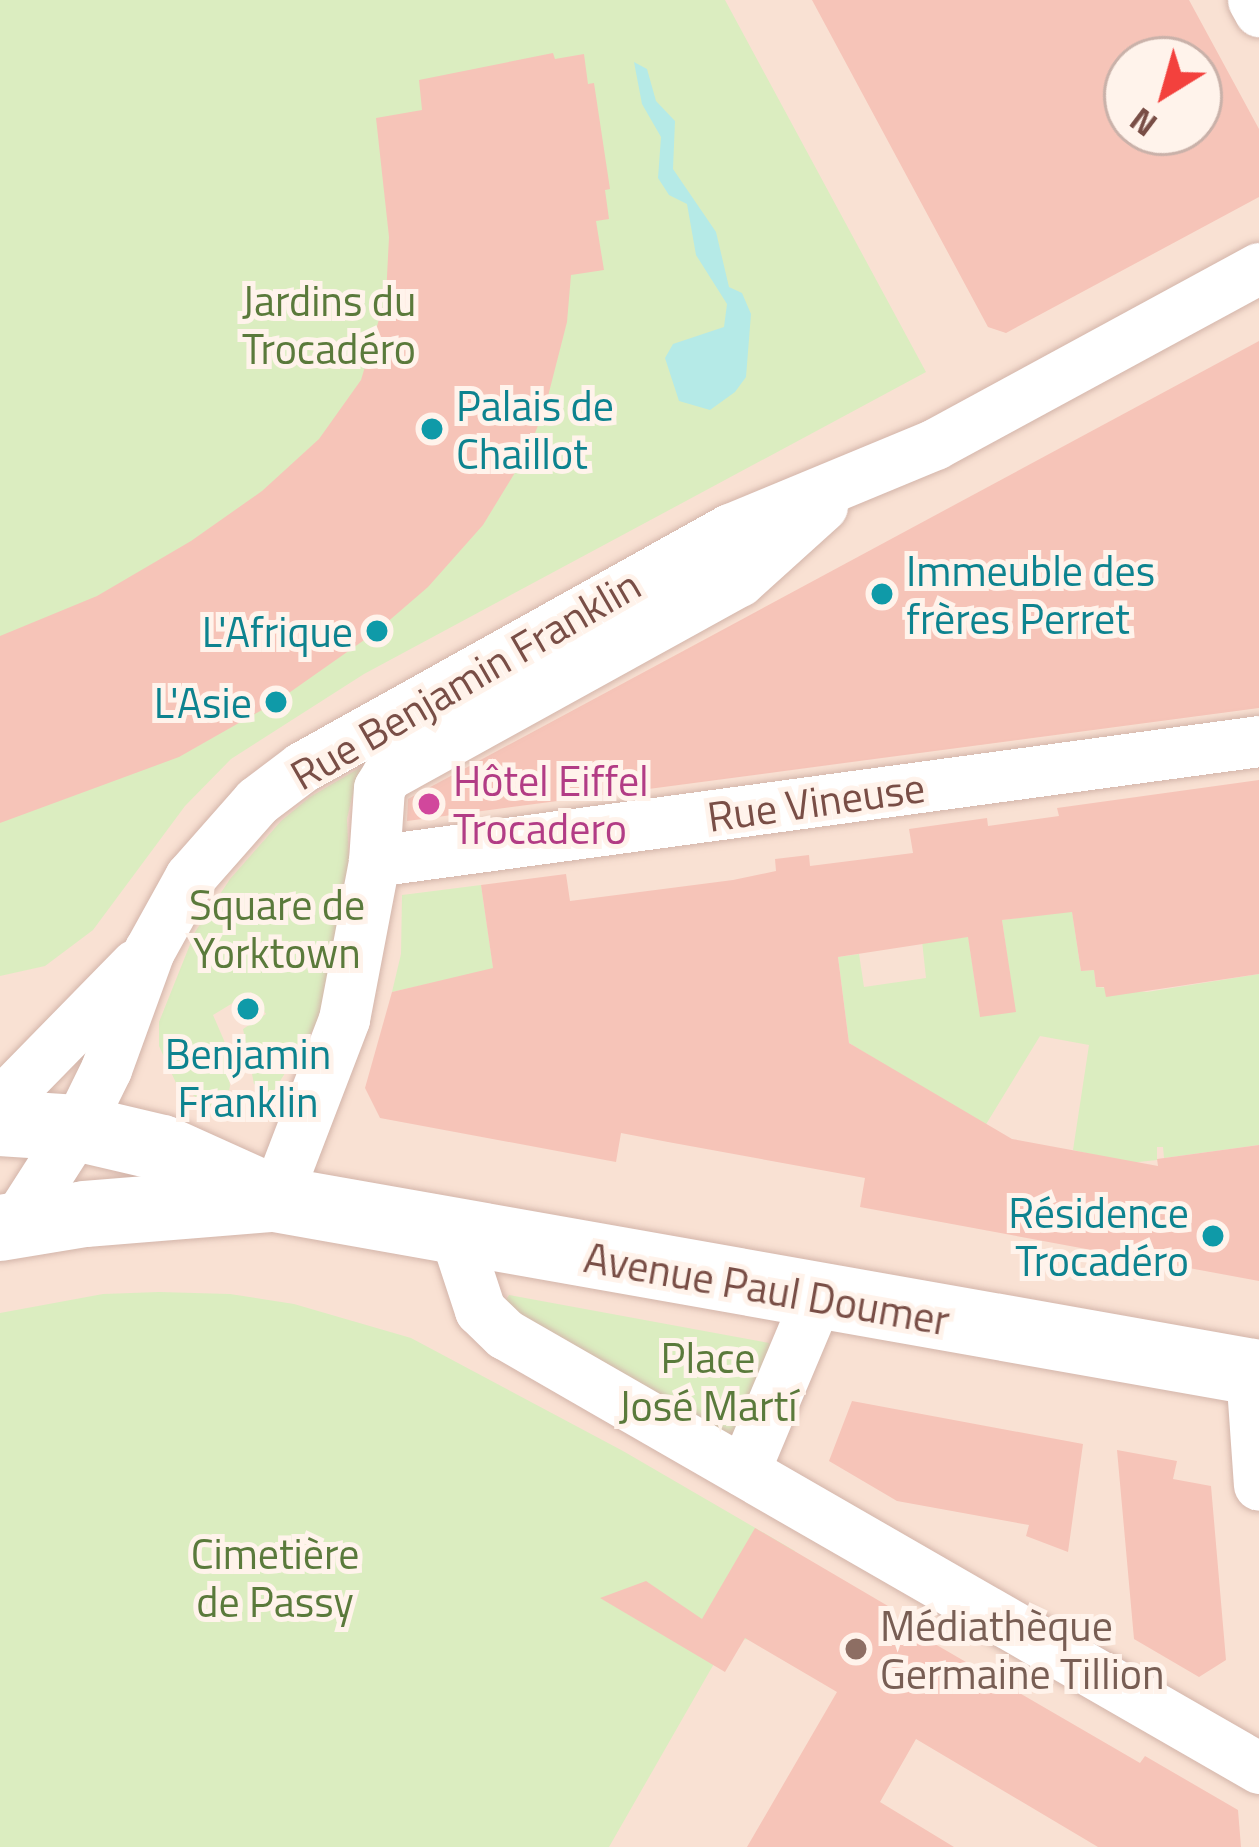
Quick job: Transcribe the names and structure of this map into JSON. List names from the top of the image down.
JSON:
{
  "streets": {
    "main road": ["Avenue Paul Doumer"],
    "street": ["Rue Benjamin Franklin", "Rue Vineuse"]
  },
  "crossings": [
    ["Rue Benjamin Franklin", "Rue Vineuse"],
    ["Rue Benjamin Franklin", "Avenue Paul Doumer"]
  ],
  "parks": [
    "Jardins du Trocadéro",
    "Square de Yorktown",
    "Place José Martí",
    "Cimetière de Passy"
  ],
  "places": [
    "Palais de Chaillot",
    "Immeuble des frères Perret",
    "L'Afrique",
    "L'Asie",
    "Hôtel Eiffel Trocadero",
    "Benjamin Franklin",
    "Résidence Trocadéro",
    "Médiathèque Germaine Tillion"
  ],
  "north": "bottom left"
}
